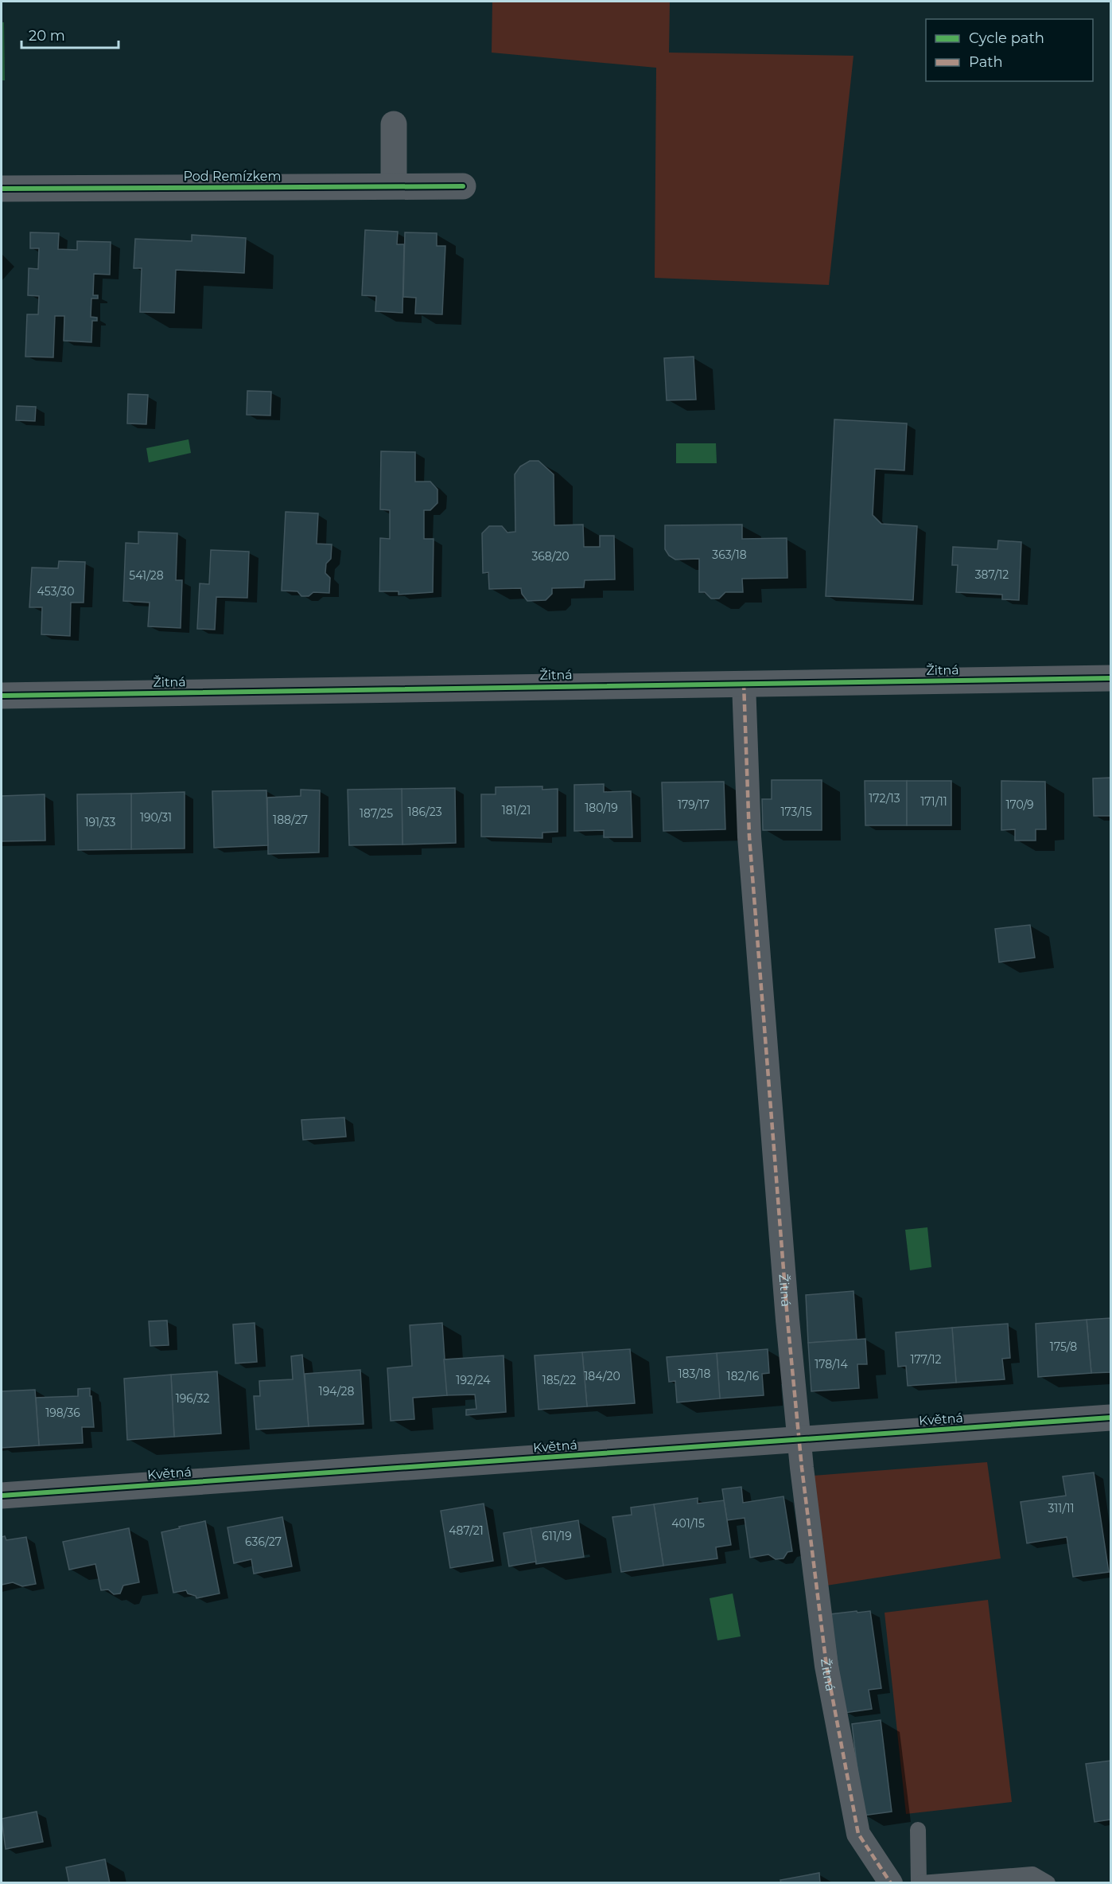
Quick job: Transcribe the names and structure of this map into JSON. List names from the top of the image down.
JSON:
{
  "streets": {
    "street": ["Pod Remízkem", "Žitná", "Květná"]
  },
  "crossings": [
    ["Žitná", "Květná"]
  ],
  "house_numbers": [
    "363/18",
    "368/20",
    "387/12",
    "541/28",
    "453/30",
    "172/13",
    "171/11",
    "179/17",
    "170/9",
    "180/19",
    "181/21",
    "186/23",
    "173/15",
    "187/25",
    "190/31",
    "188/27",
    "191/33",
    "175/8",
    "177/12",
    "178/14",
    "183/18",
    "184/20",
    "182/16",
    "192/24",
    "185/22",
    "194/28",
    "196/32",
    "198/36",
    "311/11",
    "401/15",
    "487/21",
    "611/19",
    "636/27"
  ],
  "legend": ["Cycle path", "Path"],
  "scale_bar": "20 m"
}
